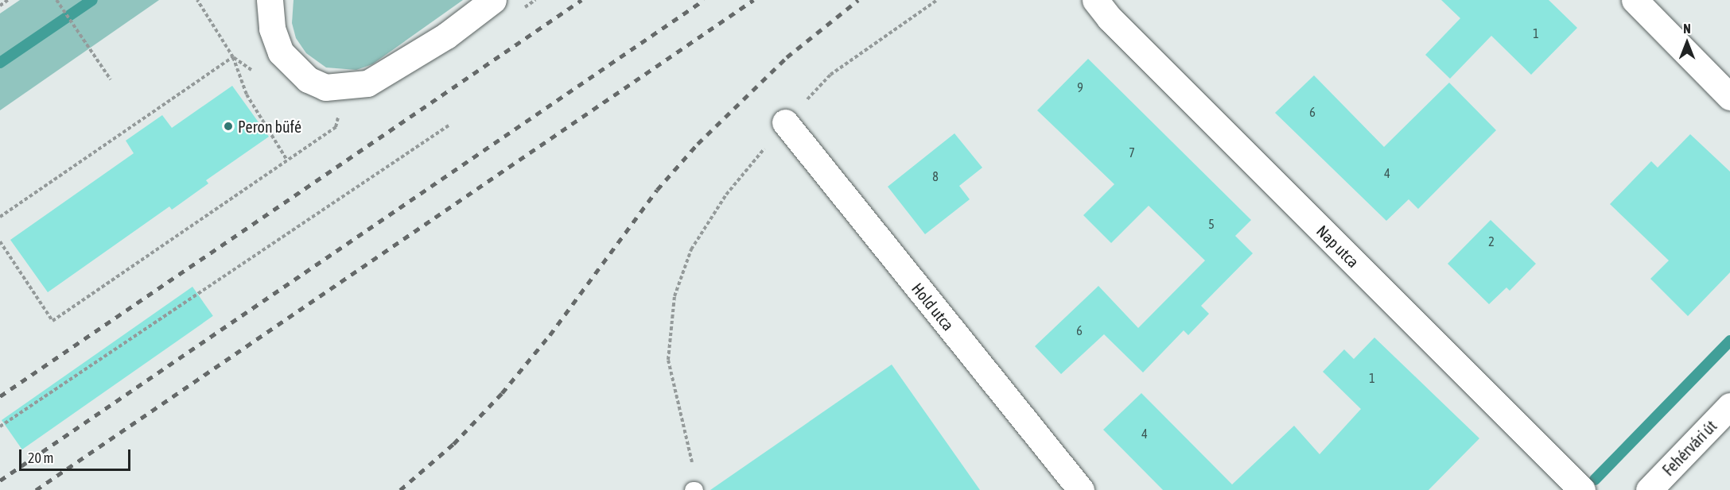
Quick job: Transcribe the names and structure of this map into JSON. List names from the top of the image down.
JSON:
{
  "streets": {
    "street": ["Nap utca", "Hold utca", "Fehérvári út"]
  },
  "places": ["Peron büfé"],
  "house_numbers": [
    "1",
    "9",
    "6",
    "7",
    "4",
    "8",
    "5",
    "2",
    "6",
    "1",
    "4"
  ],
  "scale_bar": "20 m",
  "north": "top"
}
